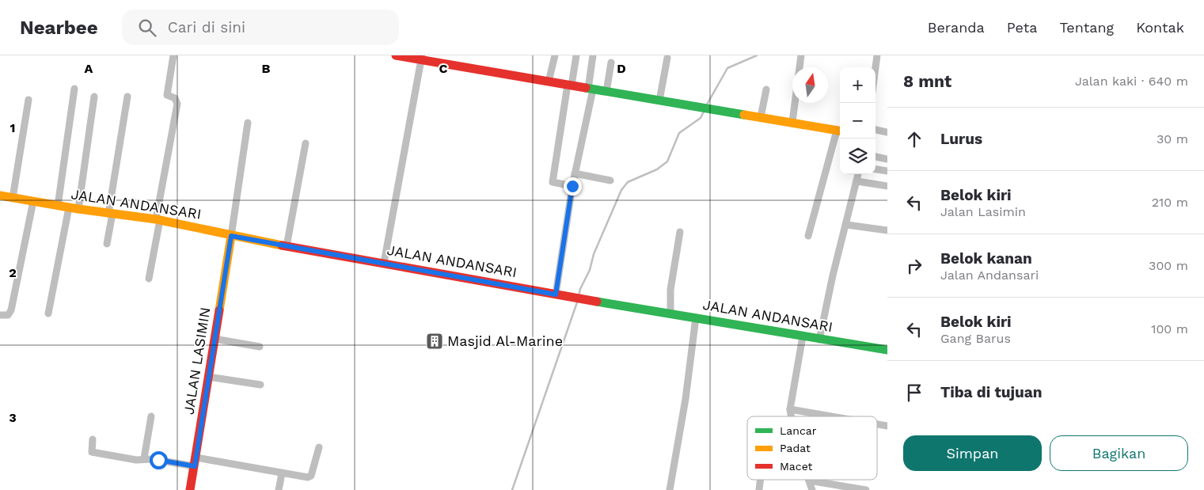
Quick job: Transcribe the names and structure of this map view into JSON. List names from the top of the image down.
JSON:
{
  "streets": {
    "street": ["JALAN ANDANSARI", "JALAN LASIMIN"]
  },
  "crossings": [
    ["JALAN ANDANSARI", "JALAN LASIMIN"]
  ],
  "places": {
    "building": ["Masjid Al-Marine"]
  },
  "legend": ["Lancar", "Padat", "Macet"],
  "north": "top",
  "page": {
    "header": "Nearbee",
    "search": "Cari di sini",
    "nav": [
      "Beranda",
      "Peta",
      "Tentang",
      "Kontak"
    ],
    "heading": ["8 mnt", "Jalan kaki · 640 m"],
    "map_buttons": ["+", "−"],
    "list": [
      ["Lurus", "30 m"],
      ["Belok kiri", "Jalan Lasimin", "210 m"],
      ["Belok kanan", "Jalan Andansari", "300 m"],
      ["Belok kiri", "Gang Barus", "100 m"],
      "Tiba di tujuan"
    ],
    "buttons": ["Simpan", "Bagikan"]
  },
  "grid": {
    "columns": [
      "A",
      "B",
      "C",
      "D"
    ],
    "rows": ["1", "2", "3"]
  }
}
